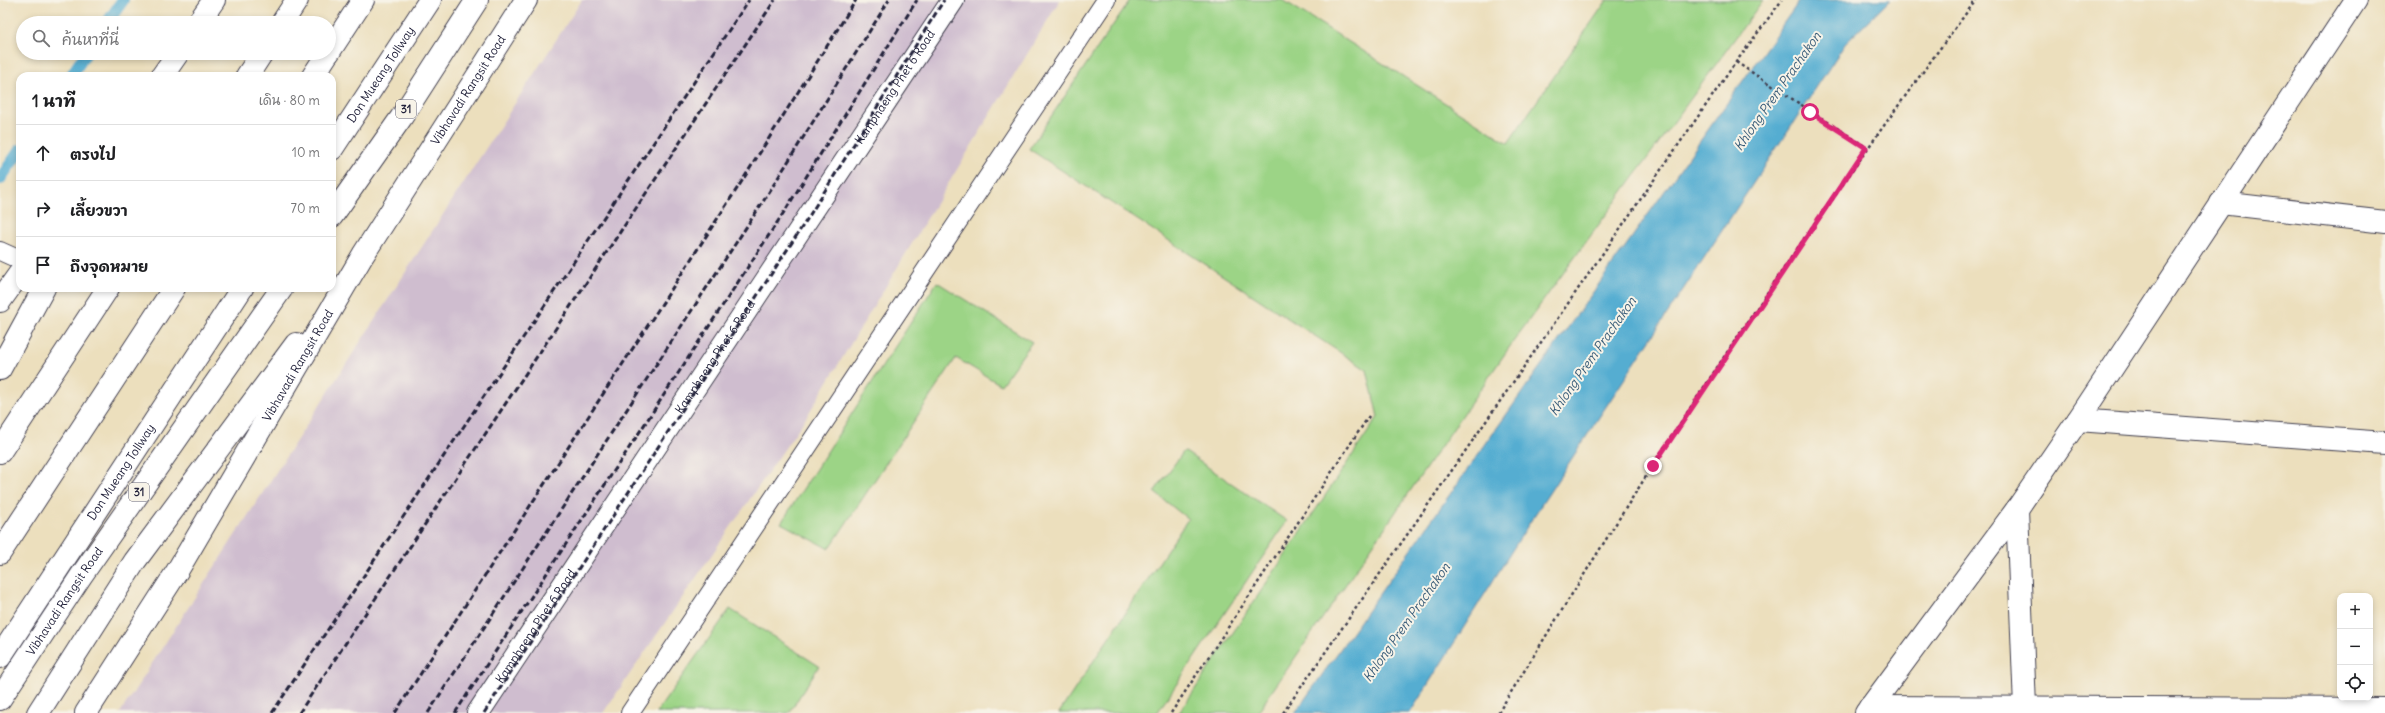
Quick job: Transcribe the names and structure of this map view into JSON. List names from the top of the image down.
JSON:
{
  "streets": {
    "main road": [
      "Don Mueang Tollway",
      "Kamphaeng Phet 6 Road",
      "Vibhavadi Rangsit Road",
      "31"
    ]
  },
  "water": ["Khlong Prem Prachakon"],
  "page": {
    "search": "ค้นหาที่นี่",
    "heading": ["1 นาที", "เดิน · 80 m"],
    "list": [
      ["ตรงไป", "10 m"],
      ["เลี้ยวขวา", "70 m"],
      "ถึงจุดหมาย"
    ],
    "map_buttons": ["+", "−"]
  }
}
